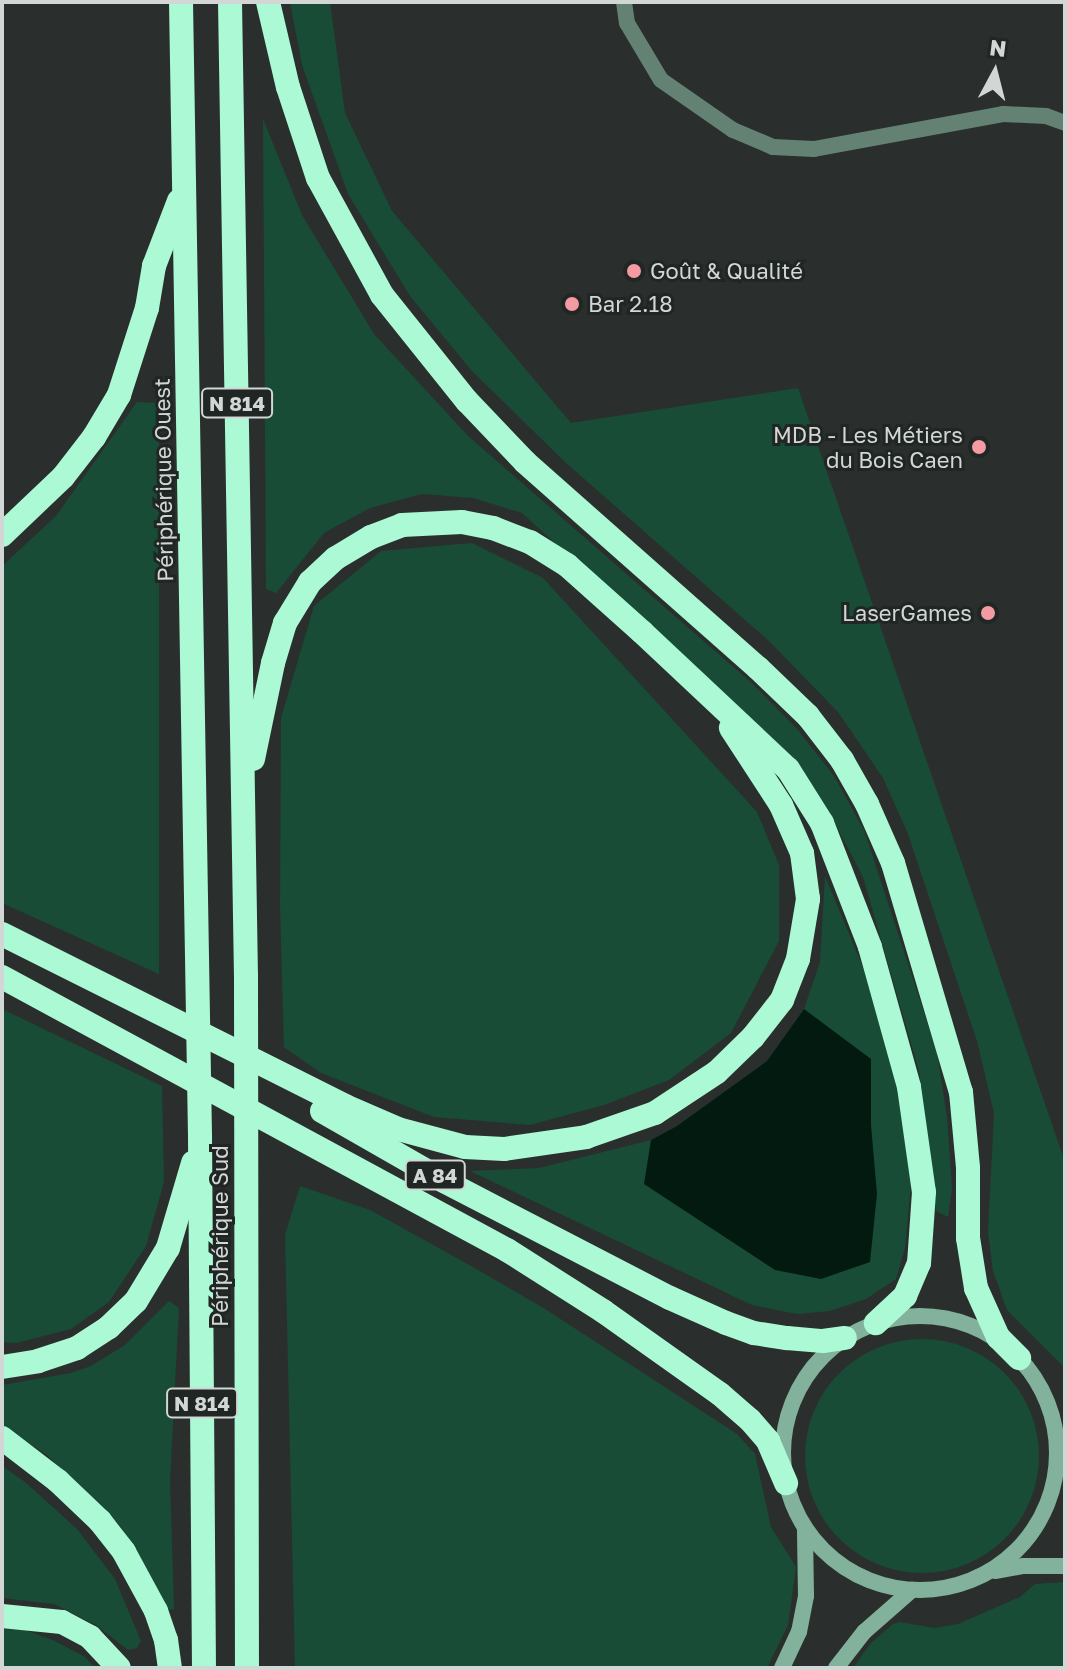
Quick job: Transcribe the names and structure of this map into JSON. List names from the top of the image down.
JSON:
{
  "streets": {
    "highway": [
      "N 814",
      "Périphérique Ouest",
      "A 84",
      "Périphérique Sud"
    ]
  },
  "crossings": [
    ["N 814", "Périphérique Sud"],
    ["Périphérique Ouest", "Périphérique Sud"]
  ],
  "places": [
    "Goût & Qualité",
    "Bar 2.18",
    "MDB - Les Métiers du Bois Caen",
    "LaserGames"
  ],
  "north": "top"
}
